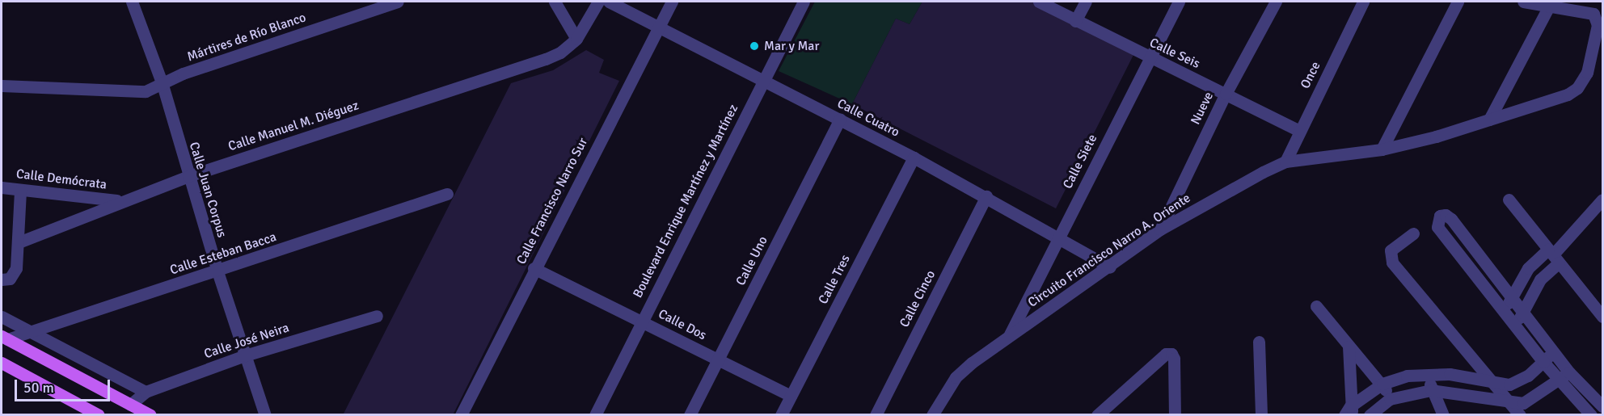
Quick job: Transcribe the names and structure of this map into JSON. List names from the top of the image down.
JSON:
{
  "streets": {
    "street": [
      "Mártires de Río Blanco",
      "Calle Seis",
      "Once",
      "Nueve",
      "Calle Cuatro",
      "Calle Manuel M. Diéguez",
      "Calle Siete",
      "Calle Demócrata",
      "Calle Juan Corpus",
      "Calle Francisco Narro Sur",
      "Boulevard Enrique Martínez y Martínez",
      "Circuito Francisco Narro A. Oriente",
      "Calle Esteban Bacca",
      "Calle Uno",
      "Calle Tres",
      "Calle Cinco",
      "Calle Dos",
      "Calle José Neira"
    ]
  },
  "crossings": [
    ["Mártires de Río Blanco", "Calle Juan Corpus"],
    ["Calle Seis", "Once"],
    ["Calle Seis", "Nueve"],
    ["Calle Seis", "Calle Siete"],
    ["Once", "Circuito Francisco Narro A. Oriente"],
    ["Nueve", "Circuito Francisco Narro A. Oriente"],
    ["Calle Cuatro", "Calle Siete"],
    ["Calle Cuatro", "Calle Francisco Narro Sur"],
    ["Calle Cuatro", "Boulevard Enrique Martínez y Martínez"],
    ["Calle Cuatro", "Circuito Francisco Narro A. Oriente"],
    ["Calle Cuatro", "Calle Uno"],
    ["Calle Cuatro", "Calle Tres"],
    ["Calle Cuatro", "Calle Cinco"],
    ["Calle Manuel M. Diéguez", "Calle Demócrata"],
    ["Calle Manuel M. Diéguez", "Calle Juan Corpus"],
    ["Calle Siete", "Circuito Francisco Narro A. Oriente"],
    ["Calle Juan Corpus", "Calle Esteban Bacca"],
    ["Calle Juan Corpus", "Calle José Neira"],
    ["Calle Francisco Narro Sur", "Calle Dos"],
    ["Boulevard Enrique Martínez y Martínez", "Calle Dos"],
    ["Calle Uno", "Calle Dos"],
    ["Calle Tres", "Calle Dos"]
  ],
  "places": ["Mar y Mar"],
  "scale_bar": "50 m"
}
